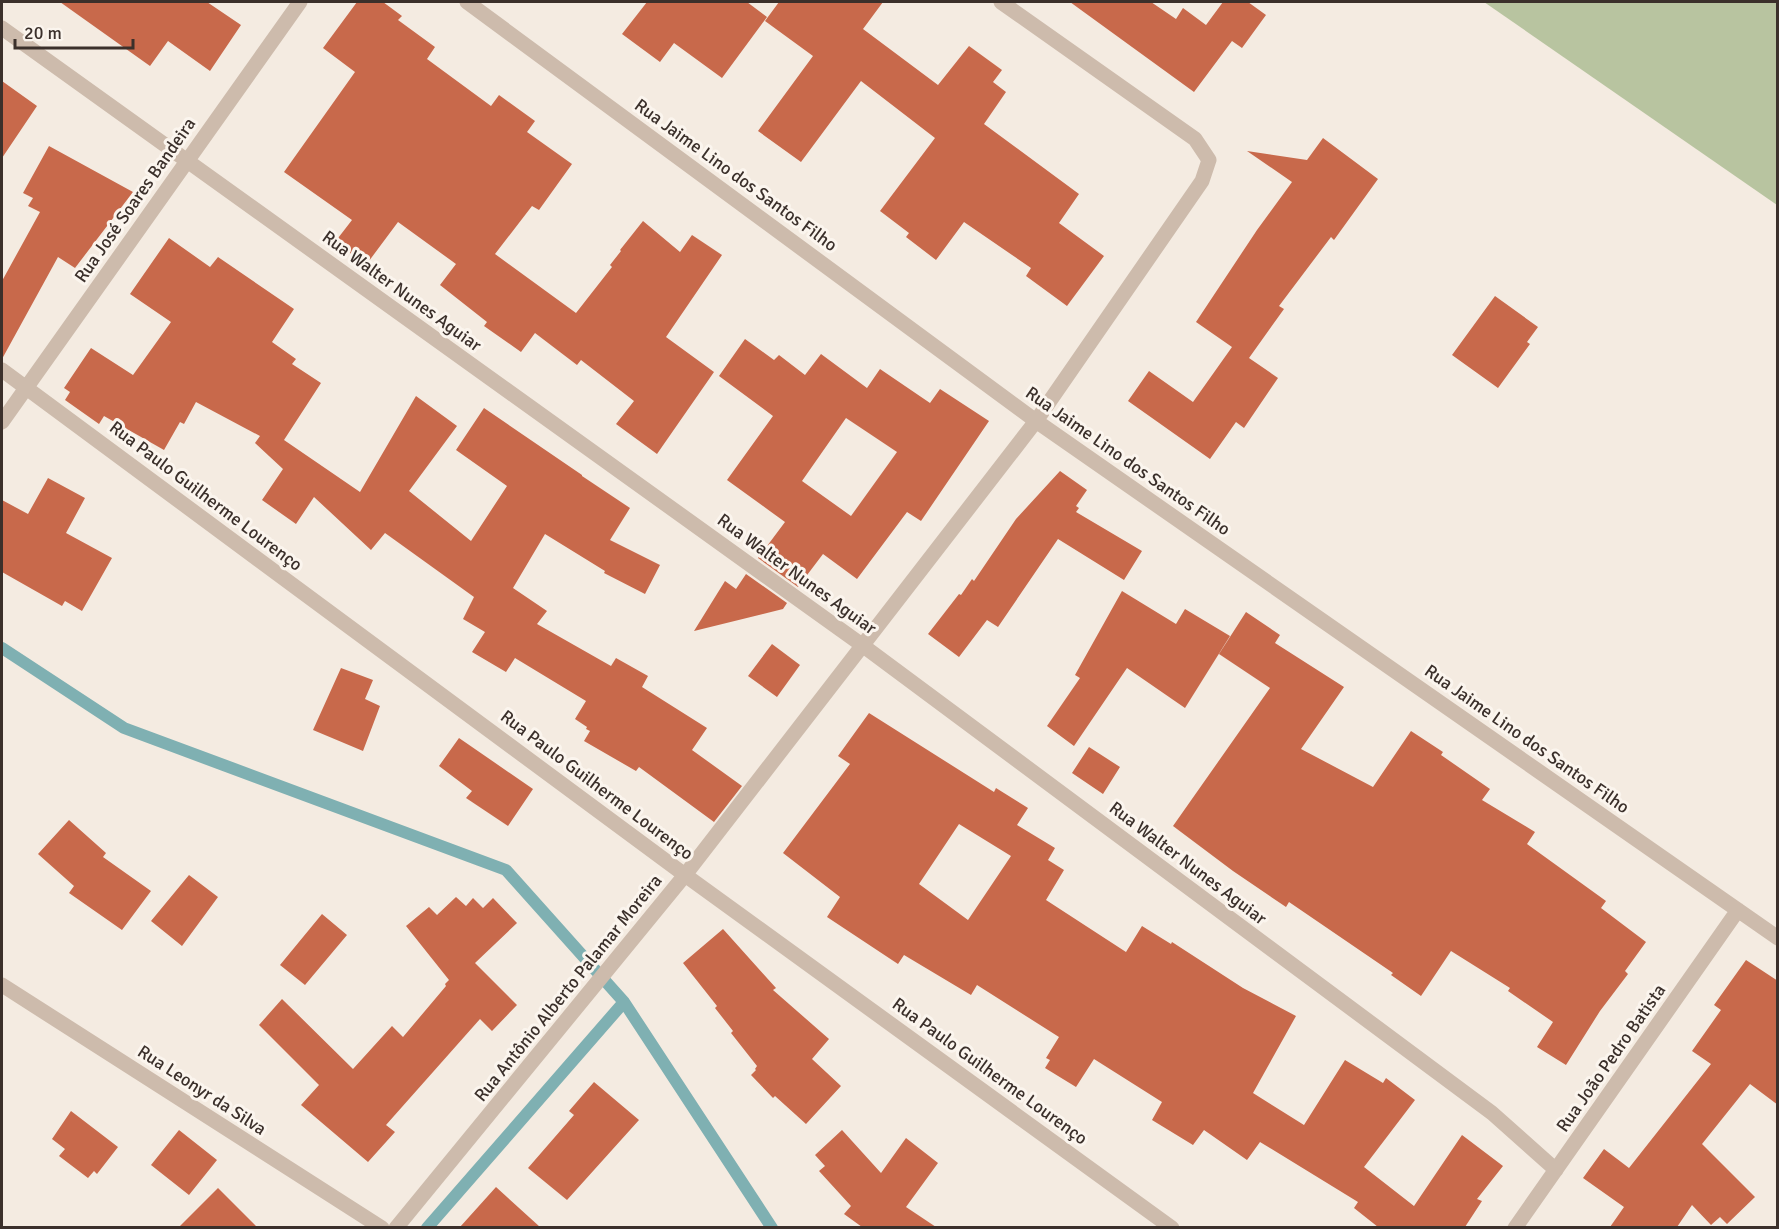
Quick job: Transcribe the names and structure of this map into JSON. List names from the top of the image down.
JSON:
{
  "streets": {
    "street": [
      "Rua Jaime Lino dos Santos Filho",
      "Rua José Soares Bandeira",
      "Rua Walter Nunes Aguiar",
      "Rua Paulo Guilherme Lourenço",
      "Rua Antônio Alberto Palamar Moreira",
      "Rua João Pedro Batista",
      "Rua Leonyr da Silva"
    ]
  },
  "crossings": [
    ["Rua Jaime Lino dos Santos Filho", "Rua Antônio Alberto Palamar Moreira"],
    ["Rua Jaime Lino dos Santos Filho", "Rua João Pedro Batista"],
    ["Rua José Soares Bandeira", "Rua Walter Nunes Aguiar"],
    ["Rua José Soares Bandeira", "Rua Paulo Guilherme Lourenço"],
    ["Rua Walter Nunes Aguiar", "Rua Antônio Alberto Palamar Moreira"],
    ["Rua Walter Nunes Aguiar", "Rua João Pedro Batista"],
    ["Rua Paulo Guilherme Lourenço", "Rua Antônio Alberto Palamar Moreira"]
  ],
  "scale_bar": "20 m"
}
